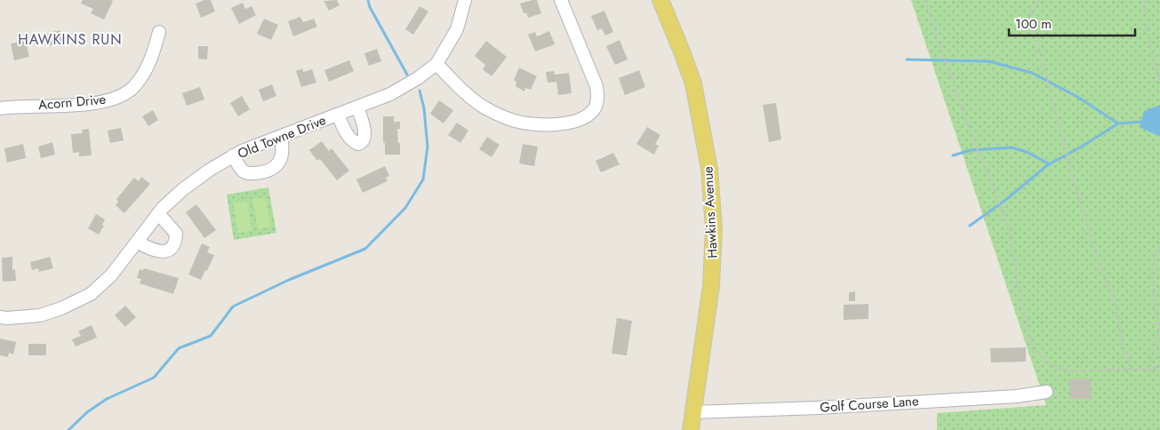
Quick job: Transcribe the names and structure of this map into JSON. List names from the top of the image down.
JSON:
{
  "streets": {
    "main road": ["Hawkins Avenue"],
    "street": ["Acorn Drive", "Old Towne Drive", "Golf Course Lane"]
  },
  "crossings": [
    ["Hawkins Avenue", "Golf Course Lane"]
  ],
  "districts": ["HAWKINS RUN"],
  "scale_bar": "100 m"
}
